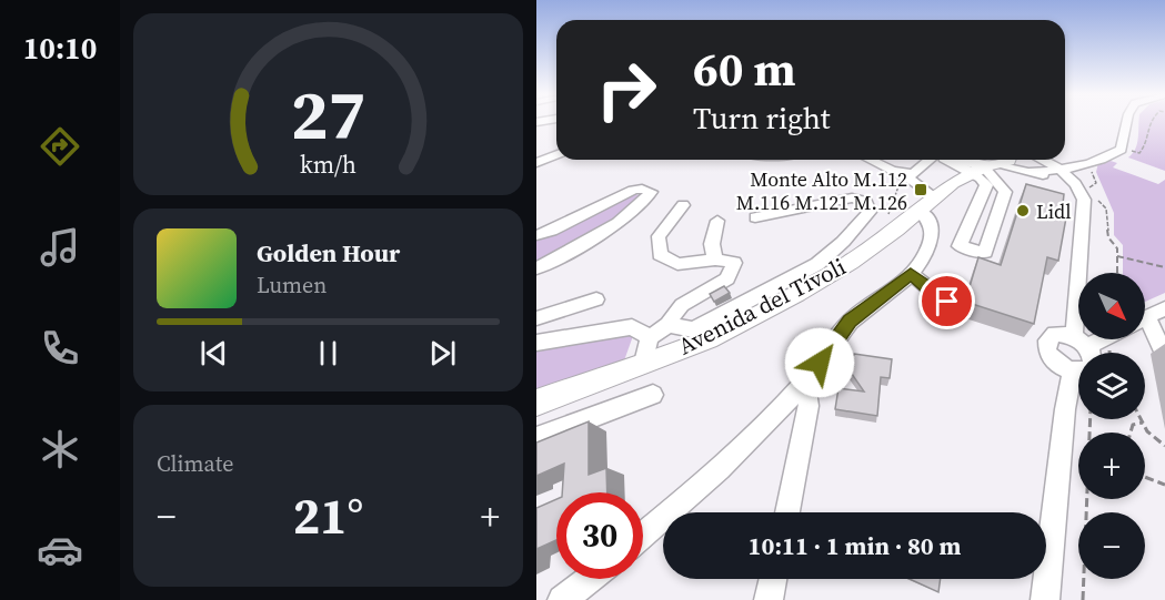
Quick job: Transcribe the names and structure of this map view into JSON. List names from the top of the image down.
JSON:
{
  "streets": {
    "main road": ["Avenida del Tívoli"]
  },
  "places": {
    "transit": ["Monte Alto M.112 M.116 M.121 M.126"],
    "other": ["Lidl"]
  },
  "north": "bottom right",
  "page": {
    "tabs": "10:10",
    "turn": ["60 m", "Turn right"],
    "song": ["Golden Hour", "Lumen"],
    "map_buttons": ["+", "−"],
    "tile": "Climate",
    "heat": ["−", "21°", "+"],
    "limit": "30",
    "trip": "10:11 · 1 min · 80 m",
    "gauge": ["27", "km/h"]
  }
}
